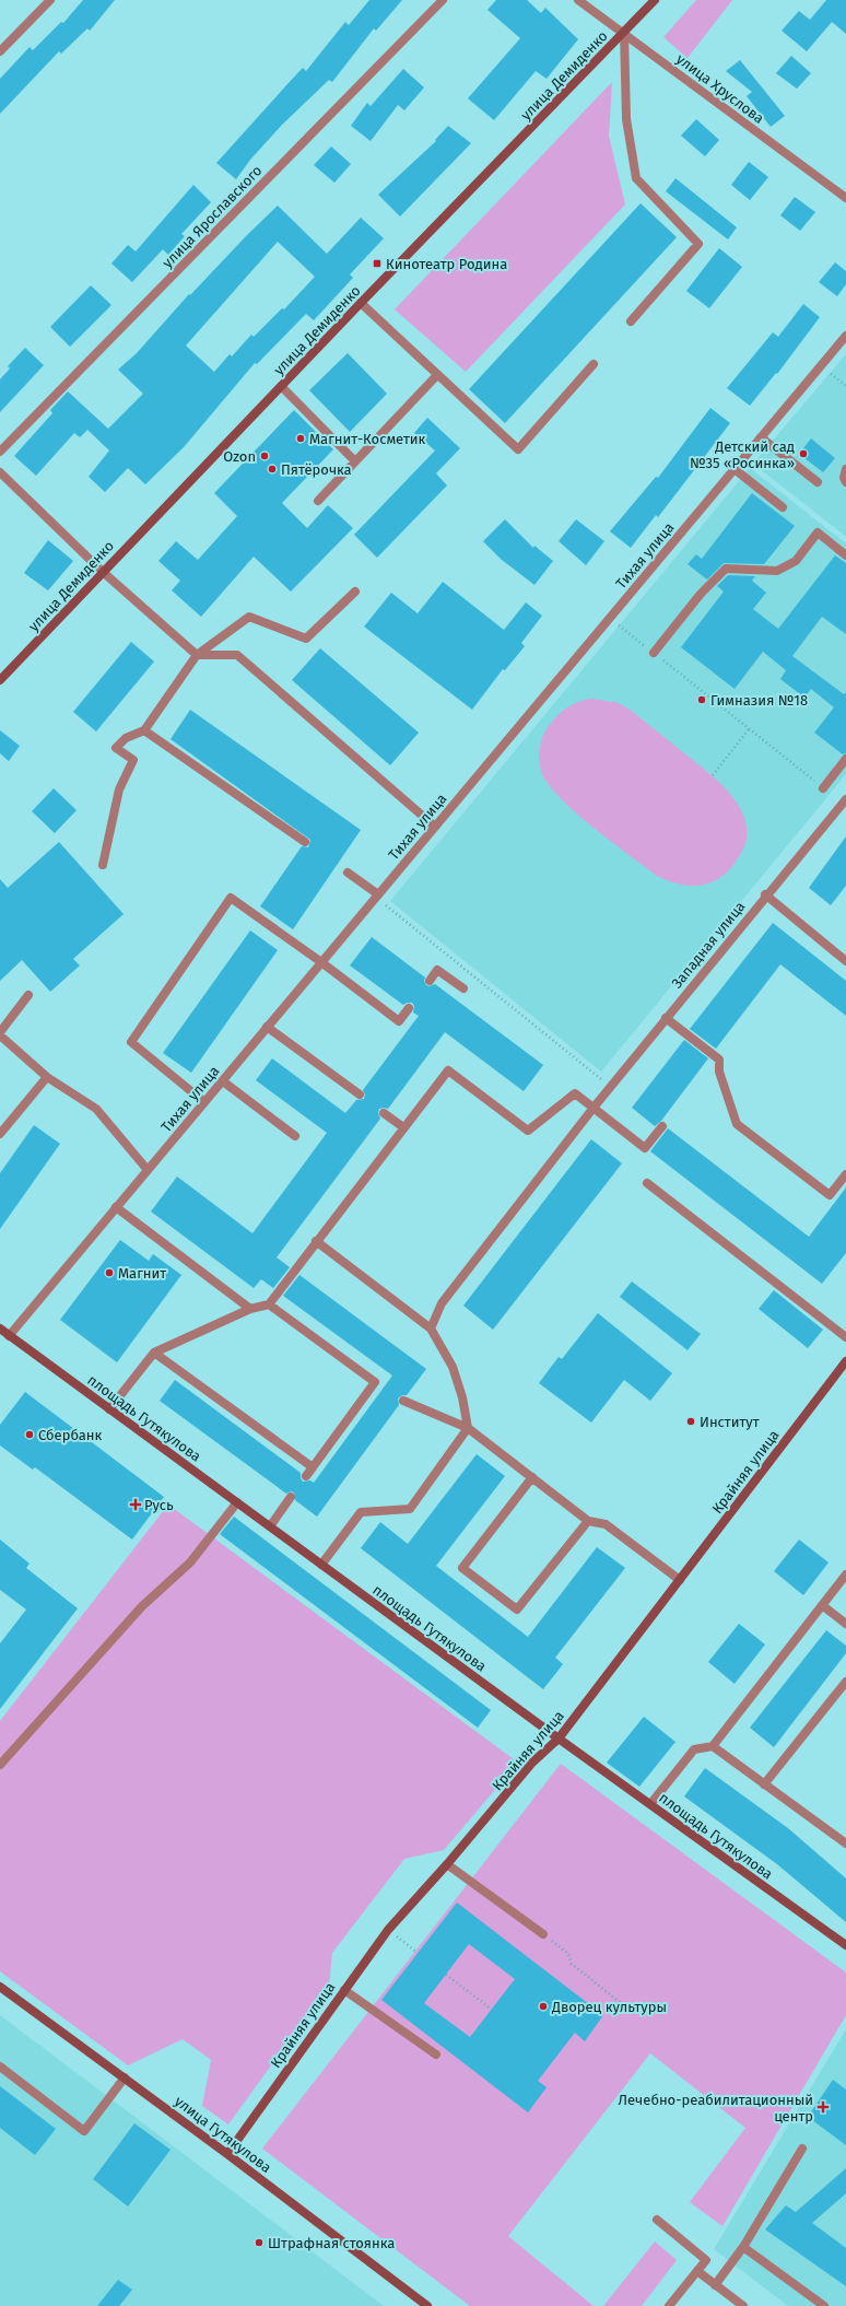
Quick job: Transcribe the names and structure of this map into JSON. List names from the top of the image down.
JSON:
{
  "streets": {
    "street": [
      "улица Демиденко",
      "улица Хруслова",
      "улица Ярославского",
      "Тихая улица",
      "Западная улица",
      "площадь Гутякулова",
      "Крайняя улица",
      "улица Гутякулова"
    ]
  },
  "crossings": [
    ["улица Демиденко", "улица Хруслова"],
    ["Тихая улица", "площадь Гутякулова"],
    ["площадь Гутякулова", "Крайняя улица"],
    ["Крайняя улица", "улица Гутякулова"]
  ],
  "places": {
    "transit": ["Кинотеатр Родина"],
    "other": [
      "Магнит-Косметик",
      "Детский сад №35 «Росинка»",
      "Ozon",
      "Пятёрочка",
      "Гимназия №18",
      "Магнит",
      "Институт",
      "Сбербанк",
      "Дворец культуры",
      "Штрафная стоянка"
    ],
    "health": ["Русь", "Лечебно-реабилитационный центр"]
  }
}
